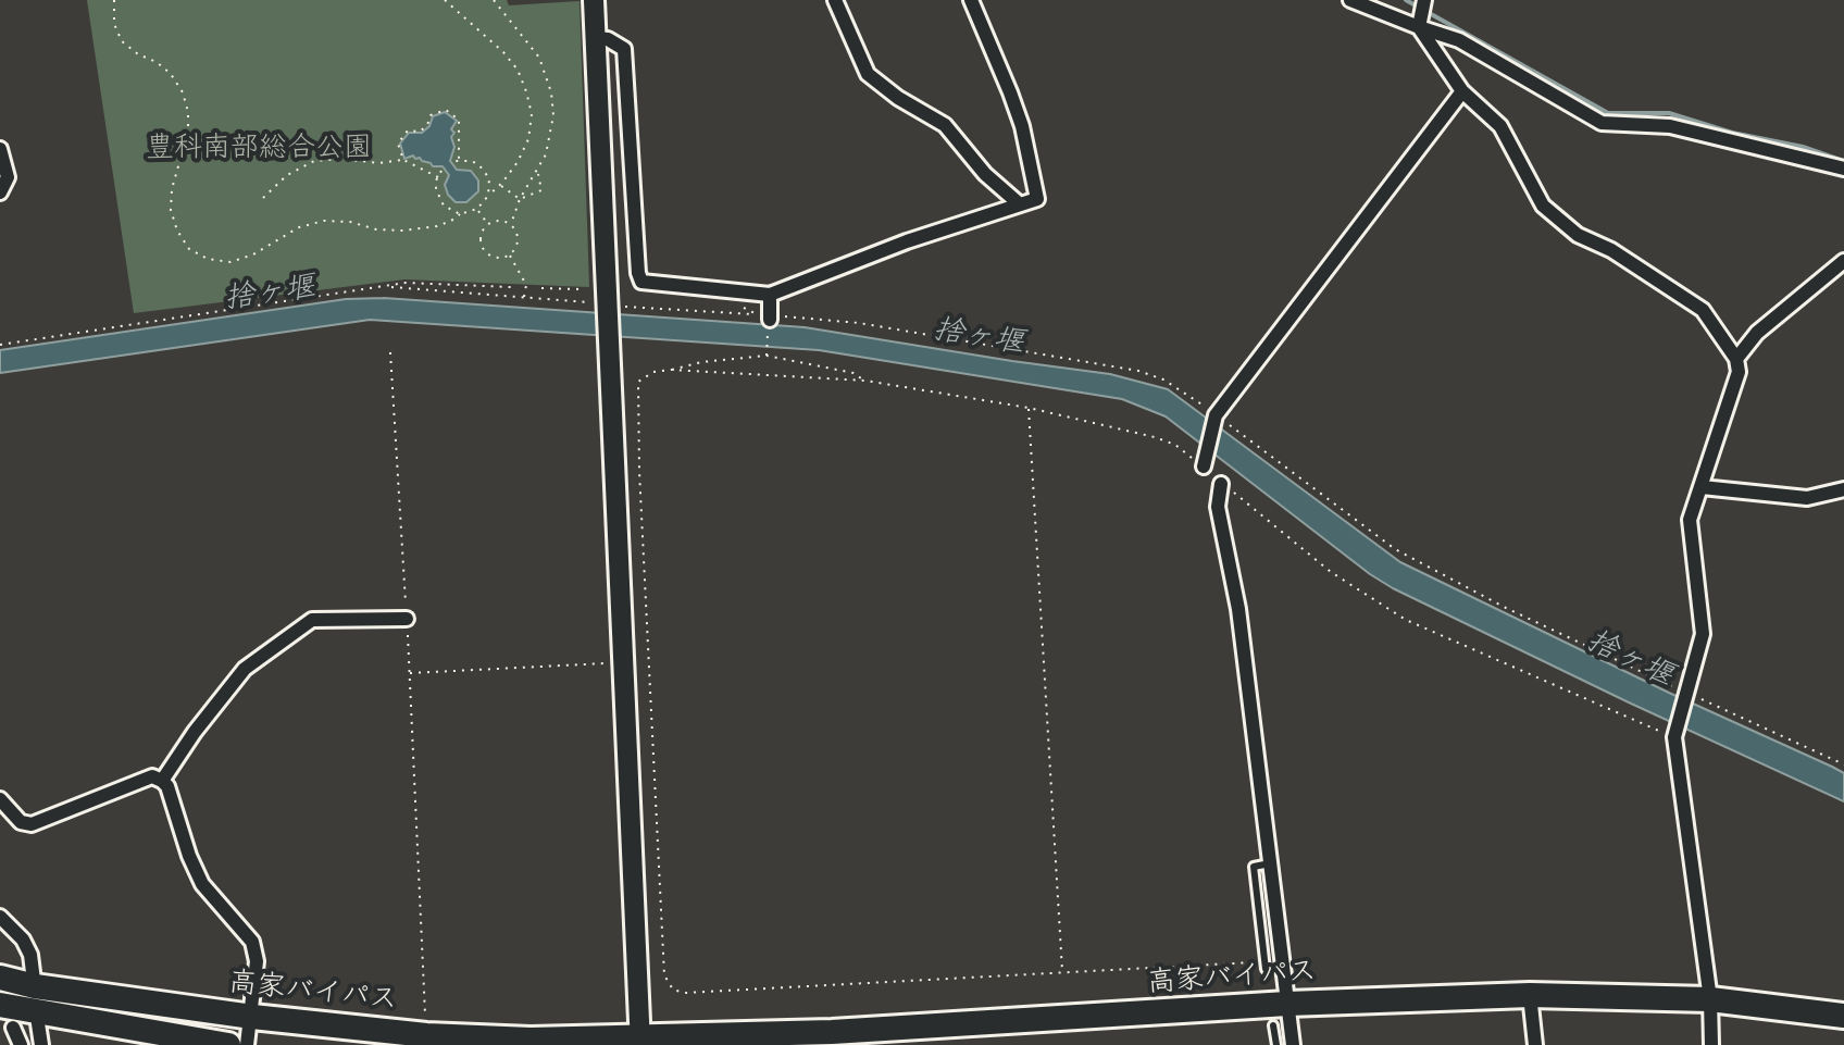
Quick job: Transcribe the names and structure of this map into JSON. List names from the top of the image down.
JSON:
{
  "streets": {
    "highway": ["高家バイパス"]
  },
  "water": ["捨ヶ堰"],
  "parks": ["豊科南部総合公園"]
}
